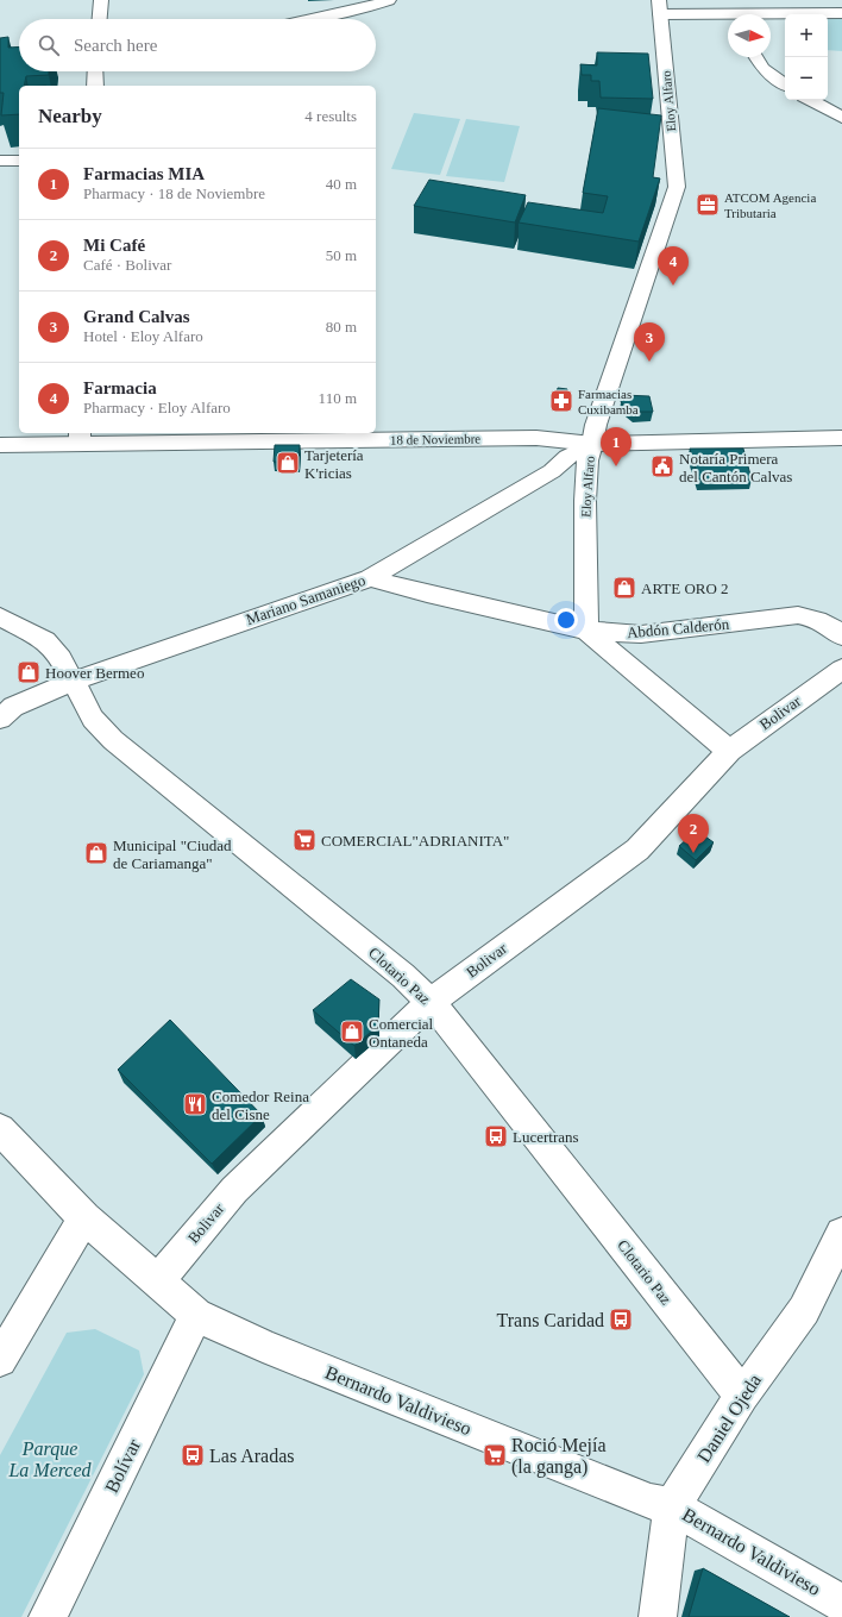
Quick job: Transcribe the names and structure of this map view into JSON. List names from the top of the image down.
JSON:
{
  "streets": {
    "street": [
      "Eloy Alfaro",
      "18 de Noviembre",
      "Mariano Samaniego",
      "Abdón Calderón",
      "Bolivar",
      "Clotario Paz",
      "Bernardo Valdivieso",
      "Daniel Ojeda",
      "Bolívar"
    ]
  },
  "crossings": [
    ["Eloy Alfaro", "18 de Noviembre"],
    ["Eloy Alfaro", "Mariano Samaniego"],
    ["Eloy Alfaro", "Abdón Calderón"],
    ["18 de Noviembre", "Mariano Samaniego"],
    ["Mariano Samaniego", "Abdón Calderón"],
    ["Mariano Samaniego", "Clotario Paz"],
    ["Bolivar", "Clotario Paz"],
    ["Bolivar", "Bernardo Valdivieso"],
    ["Clotario Paz", "Daniel Ojeda"],
    ["Bernardo Valdivieso", "Daniel Ojeda"],
    ["Bernardo Valdivieso", "Bolívar"]
  ],
  "parks": ["Parque La Merced"],
  "places": {
    "office": ["ATCOM Agencia Tributaria"],
    "pharmacy": ["Farmacias Cuxibamba"],
    "shop": [
      "Tarjetería K'ricias",
      "ARTE ORO 2",
      "Hoover Bermeo",
      "Municipal \"Ciudad de Cariamanga\"",
      "Comercial Ontaneda"
    ],
    "public building": ["Notaría Primera del Cantón Calvas"],
    "supermarket": ["COMERCIAL\"ADRIANITA\"", "Roció Mejía (la ganga)"],
    "restaurant": ["Comedor Reina del Cisne"],
    "bus stop": ["Lucertrans", "Trans Caridad", "Las Aradas"]
  },
  "north": "right",
  "page": {
    "map_buttons": ["+", "−"],
    "search": "Search here",
    "heading": ["Nearby", "4 results"],
    "list": [
      {
        "mark": "1",
        "name": "Farmacias MIA",
        "note": "Pharmacy · 18 de Noviembre",
        "value": "40 m"
      },
      {
        "mark": "2",
        "name": "Mi Café",
        "note": "Café · Bolivar",
        "value": "50 m"
      },
      {
        "mark": "3",
        "name": "Grand Calvas",
        "note": "Hotel · Eloy Alfaro",
        "value": "80 m"
      },
      {
        "mark": "4",
        "name": "Farmacia",
        "note": "Pharmacy · Eloy Alfaro",
        "value": "110 m"
      }
    ],
    "pins": [
      "4",
      "3",
      "1",
      "2"
    ]
  }
}
